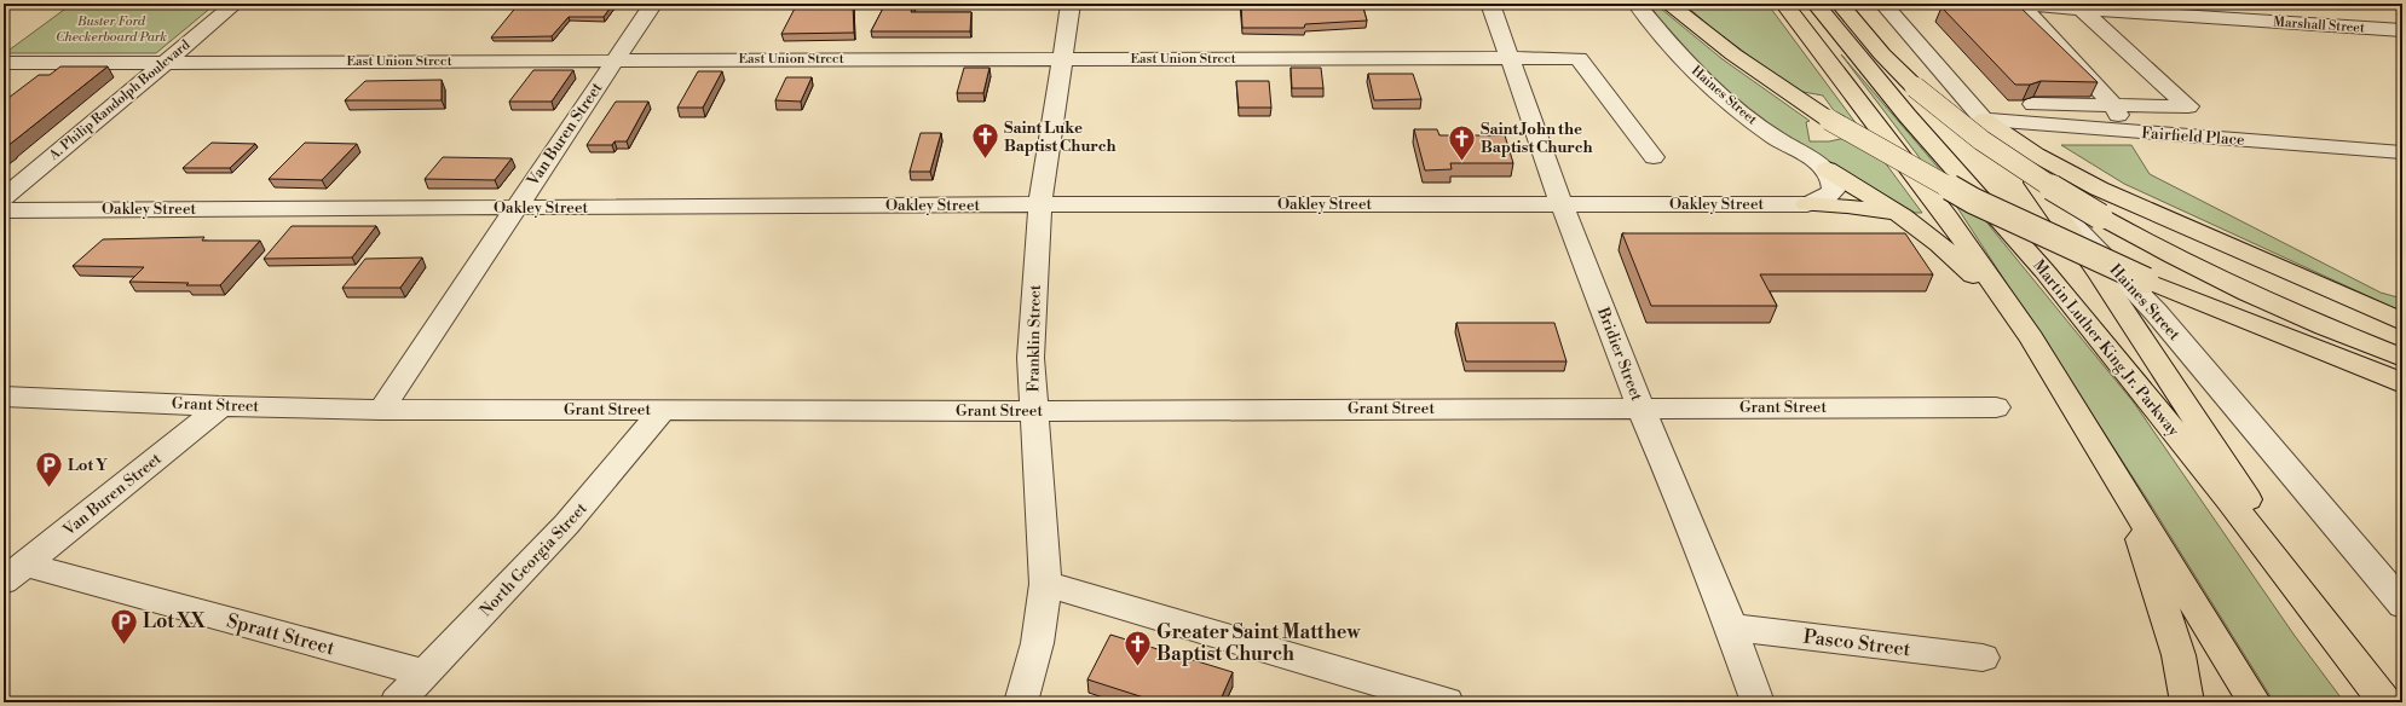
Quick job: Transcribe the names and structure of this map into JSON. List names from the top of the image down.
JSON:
{
  "streets": {
    "highway": ["Martin Luther King Jr. Parkway"],
    "street": [
      "Marshall Street",
      "East Union Street",
      "Haines Street",
      "A. Philip Randolph Boulevard",
      "Van Buren Street",
      "Fairfield Place",
      "Oakley Street",
      "Franklin Street",
      "Bridier Street",
      "Grant Street",
      "North Georgia Street",
      "Spratt Street",
      "Pasco Street"
    ]
  },
  "crossings": [
    ["East Union Street", "A. Philip Randolph Boulevard"],
    ["East Union Street", "Van Buren Street"],
    ["East Union Street", "Franklin Street"],
    ["East Union Street", "Bridier Street"],
    ["Haines Street", "Fairfield Place"],
    ["Haines Street", "Oakley Street"],
    ["Van Buren Street", "Oakley Street"],
    ["Van Buren Street", "Grant Street"],
    ["Van Buren Street", "Spratt Street"],
    ["Oakley Street", "Franklin Street"],
    ["Oakley Street", "Bridier Street"],
    ["Franklin Street", "Grant Street"],
    ["Bridier Street", "Grant Street"],
    ["Bridier Street", "Pasco Street"],
    ["Grant Street", "North Georgia Street"],
    ["North Georgia Street", "Spratt Street"]
  ],
  "parks": ["Buster Ford Checkerboard Park"],
  "places": {
    "church": ["Saint Luke Baptist Church", "Saint John the Baptist Church", "Greater Saint Matthew Baptist Church"],
    "parking": ["Lot Y", "Lot XX"]
  }
}
